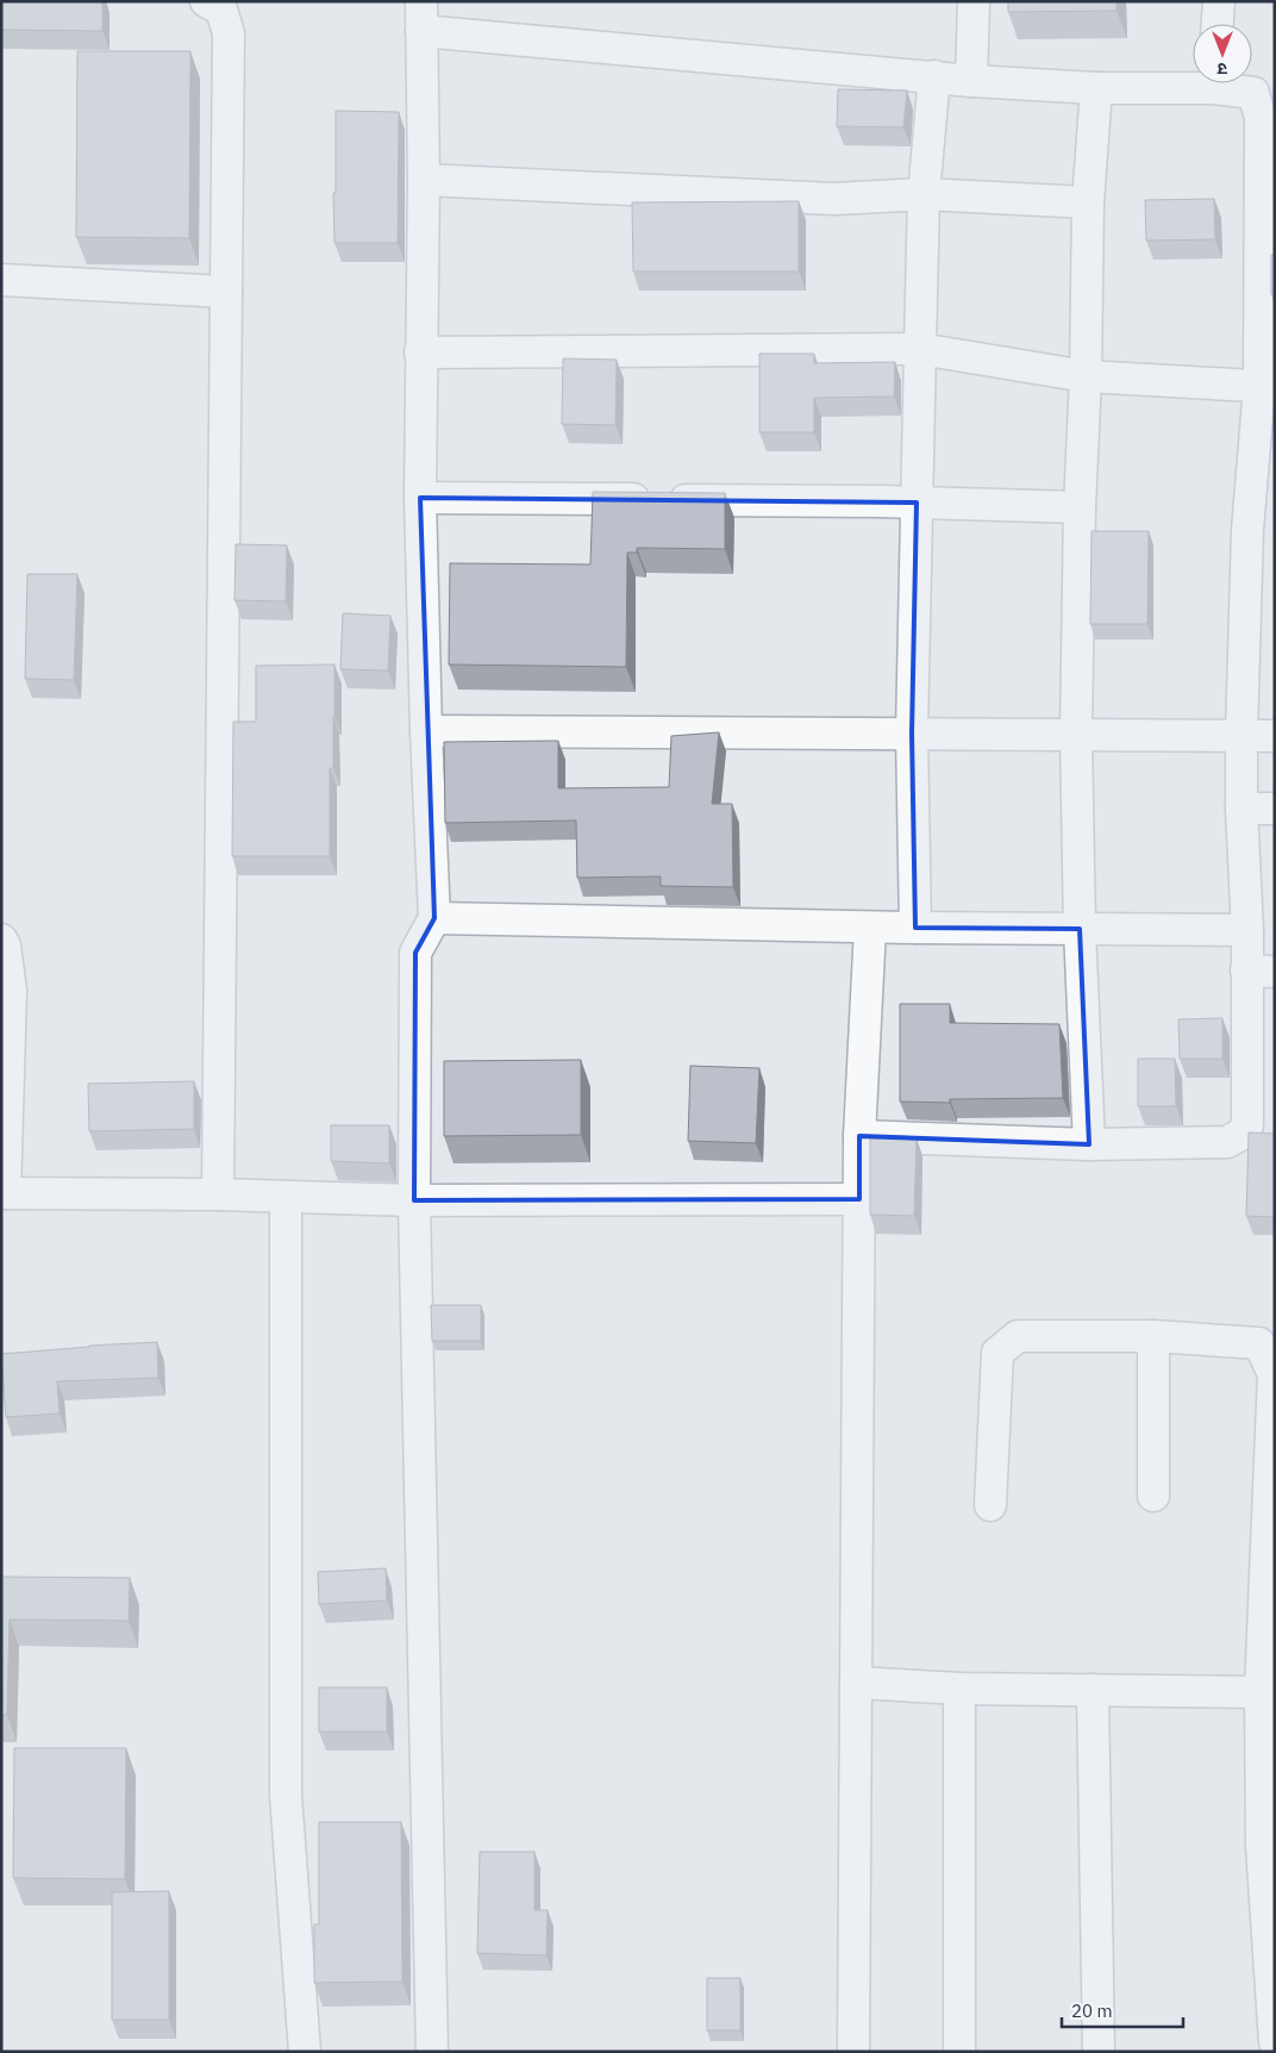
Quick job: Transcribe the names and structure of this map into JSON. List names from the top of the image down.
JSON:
{
  "scale_bar": "20 m",
  "north": "bottom"
}
